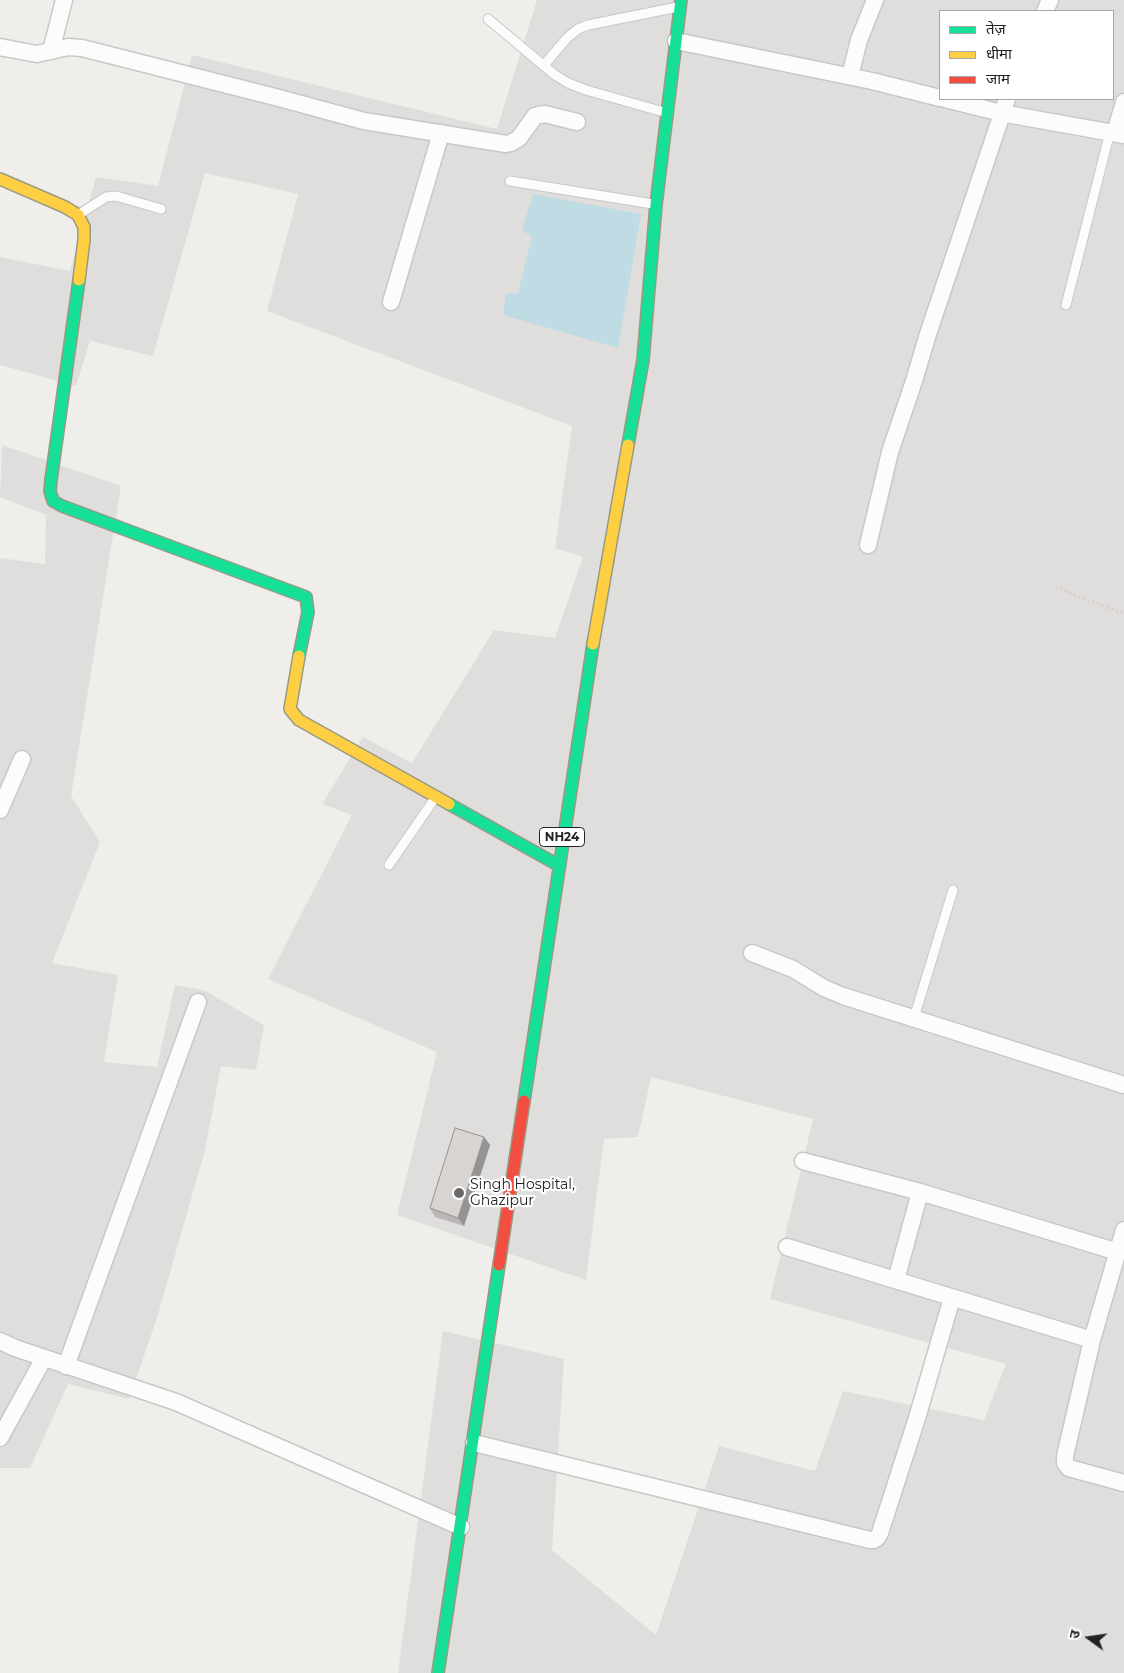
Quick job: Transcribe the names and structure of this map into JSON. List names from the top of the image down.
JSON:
{
  "streets": {
    "main road": ["NH24"]
  },
  "places": ["Singh Hospital, Ghazipur"],
  "legend": ["तेज़", "धीमा", "जाम"],
  "north": "left"
}
